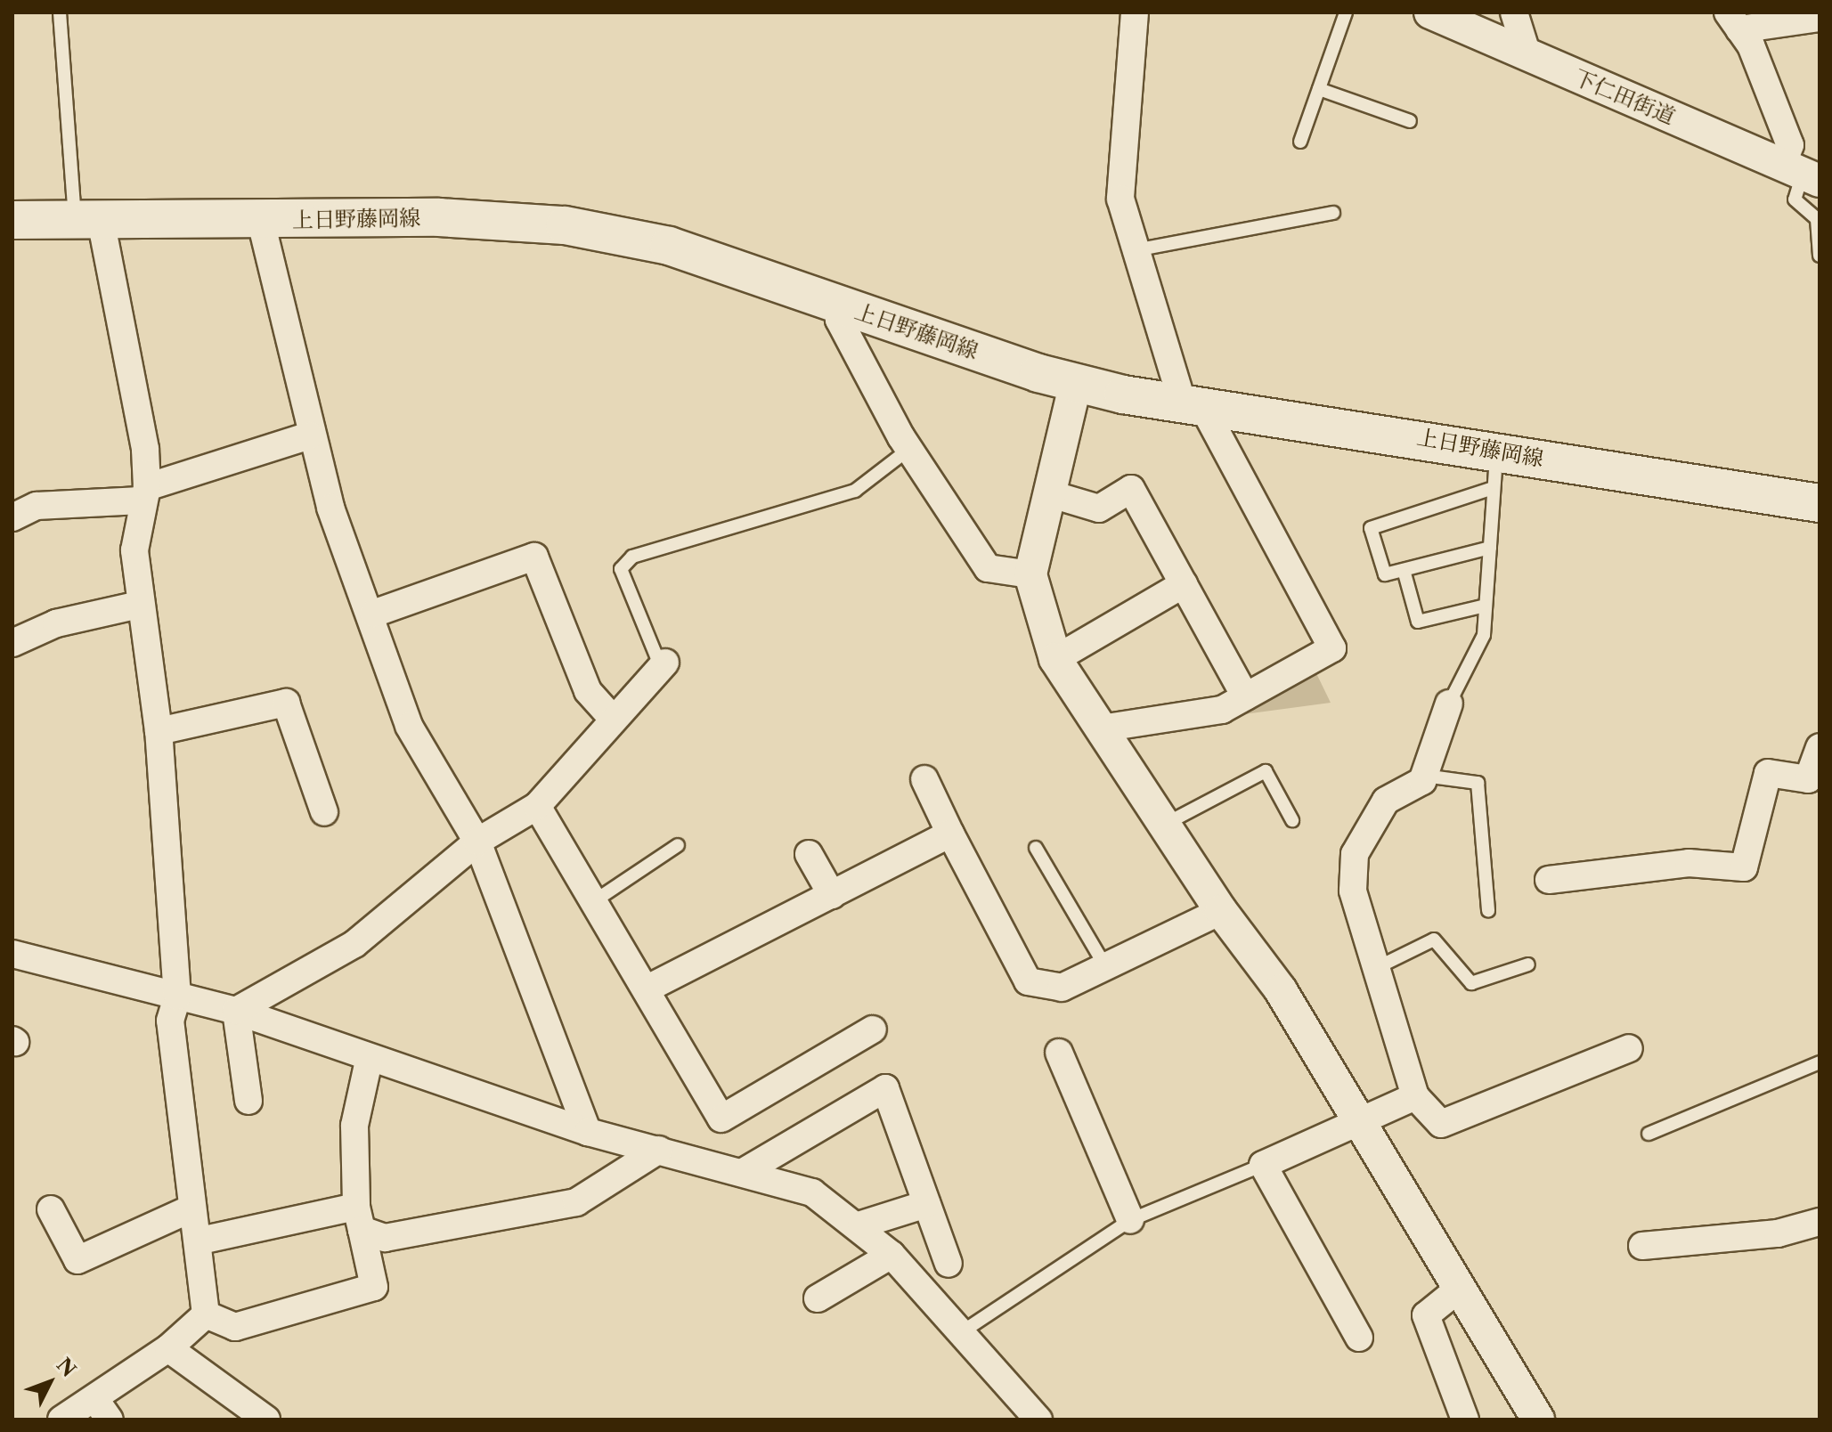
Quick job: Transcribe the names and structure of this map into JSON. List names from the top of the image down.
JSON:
{
  "streets": {
    "main road": ["上日野藤岡線"],
    "street": ["下仁田街道"]
  },
  "north": "top right"
}
